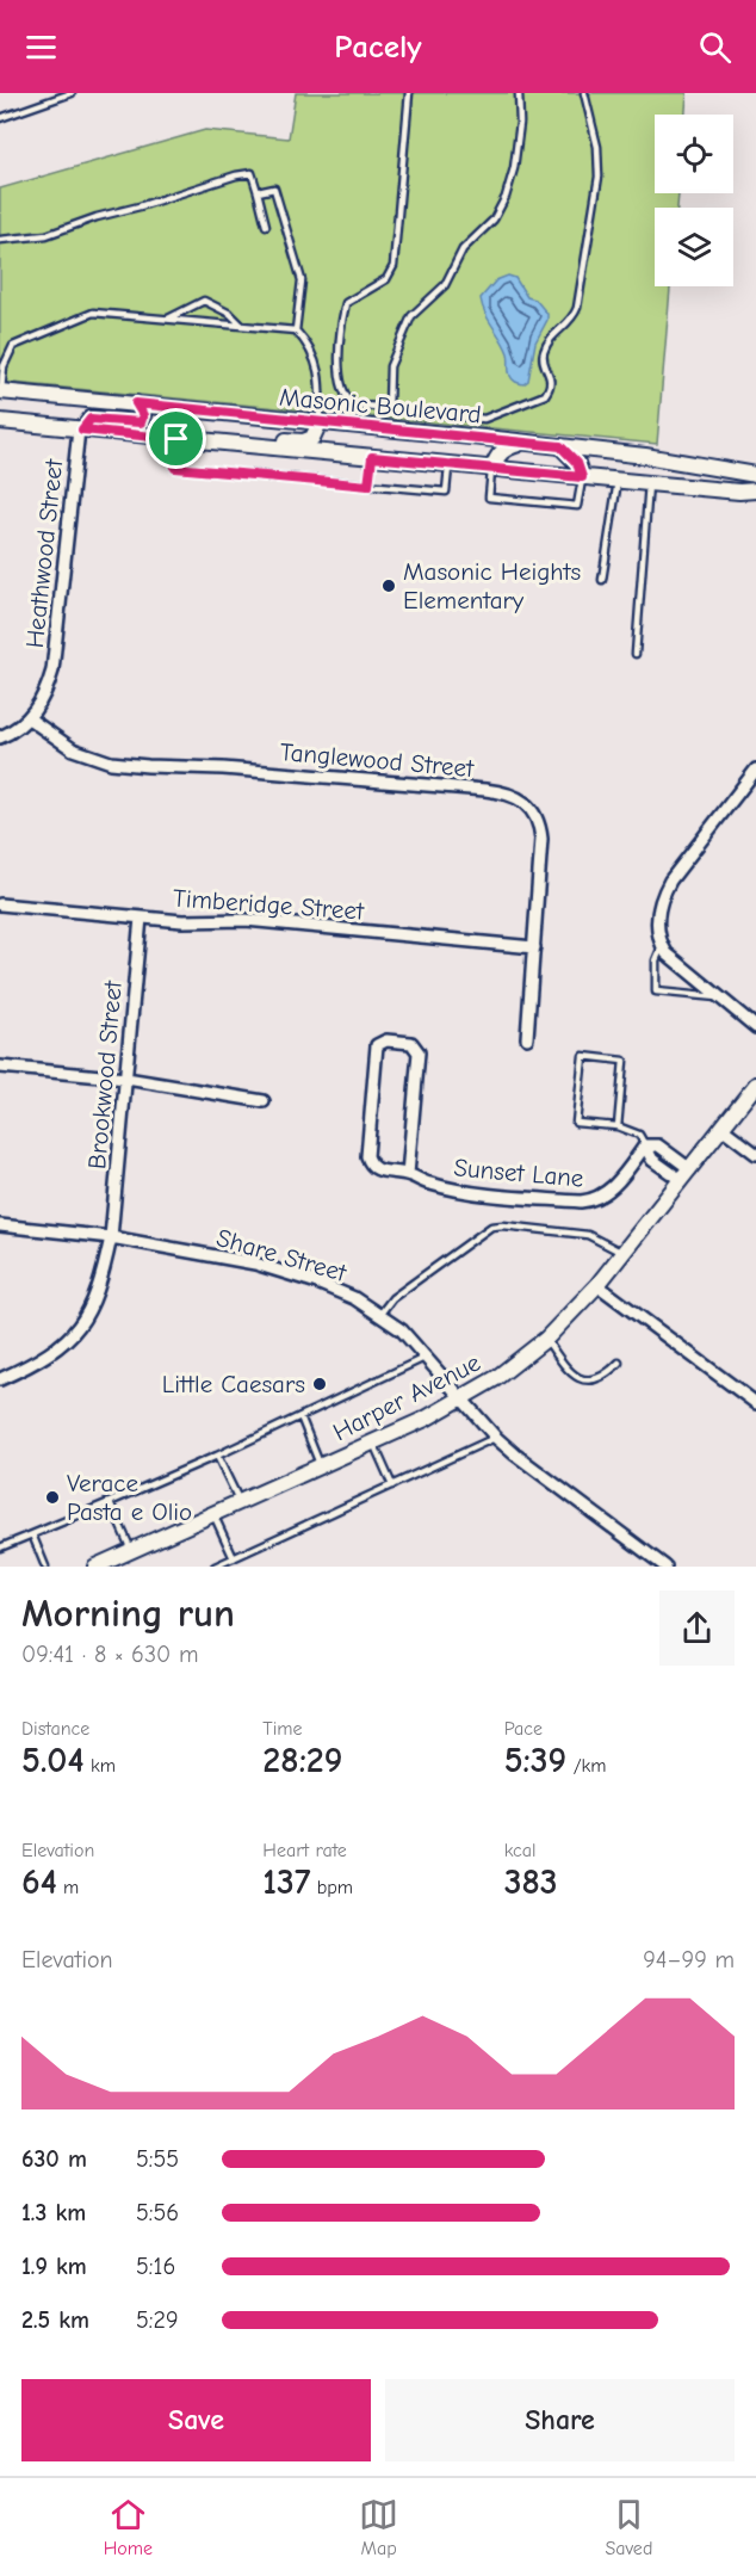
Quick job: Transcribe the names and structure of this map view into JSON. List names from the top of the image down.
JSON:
{
  "streets": {
    "main road": ["Masonic Boulevard", "Harper Avenue"],
    "street": [
      "Heathwood Street",
      "Tanglewood Street",
      "Timberidge Street",
      "Brookwood Street",
      "Sunset Lane",
      "Share Street"
    ]
  },
  "crossings": [
    ["Masonic Boulevard", "Heathwood Street"],
    ["Heathwood Street", "Tanglewood Street"],
    ["Tanglewood Street", "Timberidge Street"],
    ["Timberidge Street", "Brookwood Street"],
    ["Brookwood Street", "Share Street"],
    ["Share Street", "Harper Avenue"]
  ],
  "places": ["Masonic Heights Elementary", "Little Caesars", "Verace Pasta e Olio"],
  "page": {
    "header": "Pacely",
    "heading": ["Morning run", "09:41 · 8 × 630 m"],
    "stats": [
      ["Distance", "5.04 km"],
      ["Time", "28:29"],
      ["Pace", "5:39 /km"],
      ["Elevation", "64 m"],
      ["Heart rate", "137 bpm"],
      ["kcal", "383"]
    ],
    "chart": ["Elevation", "94–99 m"],
    "list": [
      {
        "name": "630 m",
        "note": "5:55"
      },
      {
        "name": "1.3 km",
        "note": "5:56"
      },
      {
        "name": "1.9 km",
        "note": "5:16"
      },
      {
        "name": "2.5 km",
        "note": "5:29"
      }
    ],
    "buttons": ["Save", "Share"],
    "tabs": ["Home", "Map", "Saved"]
  }
}
